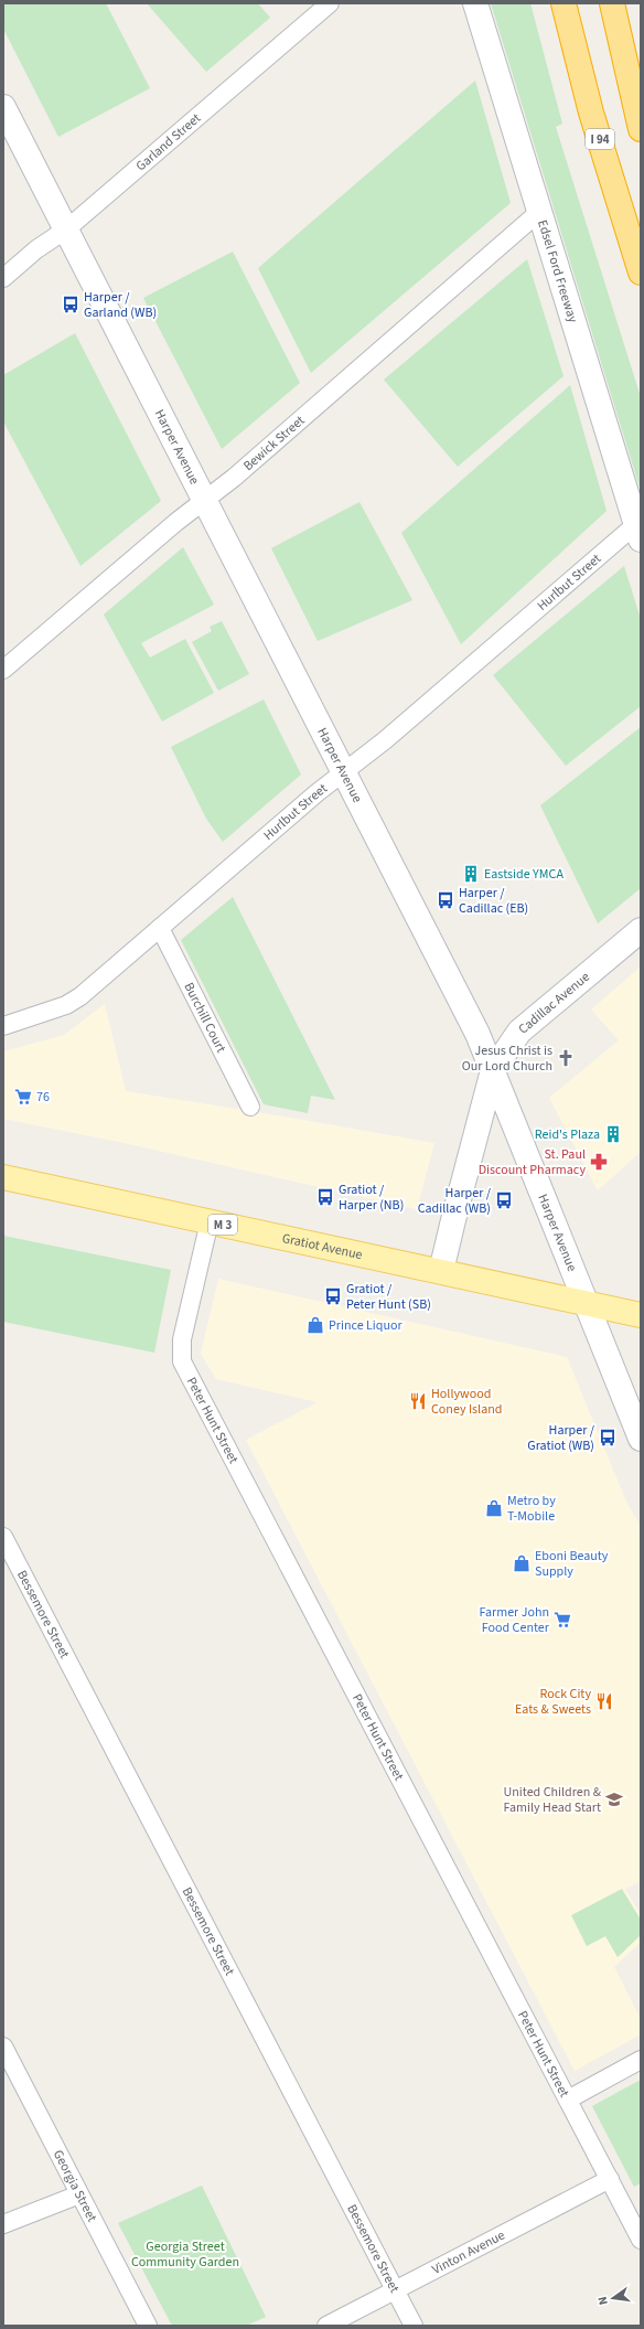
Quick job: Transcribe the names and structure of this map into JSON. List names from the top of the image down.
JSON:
{
  "streets": {
    "highway": ["I 94"],
    "main road": [
      "Edsel Ford Freeway",
      "Harper Avenue",
      "Cadillac Avenue",
      "M 3",
      "Gratiot Avenue"
    ],
    "street": [
      "Garland Street",
      "Bewick Street",
      "Hurlbut Street",
      "Burchill Court",
      "Peter Hunt Street",
      "Bessemore Street",
      "Georgia Street",
      "Vinton Avenue"
    ]
  },
  "crossings": [
    ["Garland Street", "Harper Avenue"],
    ["Edsel Ford Freeway", "Bewick Street"],
    ["Edsel Ford Freeway", "Hurlbut Street"],
    ["Bewick Street", "Harper Avenue"],
    ["Harper Avenue", "Hurlbut Street"],
    ["Harper Avenue", "Cadillac Avenue"],
    ["Harper Avenue", "Gratiot Avenue"],
    ["Hurlbut Street", "Burchill Court"],
    ["Cadillac Avenue", "Gratiot Avenue"],
    ["Gratiot Avenue", "Peter Hunt Street"],
    ["Peter Hunt Street", "Vinton Avenue"],
    ["Bessemore Street", "Vinton Avenue"]
  ],
  "parks": ["Georgia Street Community Garden"],
  "places": {
    "bus stop": [
      "Harper / Garland (WB)",
      "Harper / Cadillac (EB)",
      "Gratiot / Harper (NB)",
      "Harper / Cadillac (WB)",
      "Gratiot / Peter Hunt (SB)",
      "Harper / Gratiot (WB)"
    ],
    "building": ["Eastside YMCA", "Reid's Plaza"],
    "church": ["Jesus Christ is Our Lord Church"],
    "supermarket": ["76", "Farmer John Food Center"],
    "pharmacy": ["St. Paul Discount Pharmacy"],
    "shop": ["Prince Liquor", "Metro by T-Mobile", "Eboni Beauty Supply"],
    "restaurant": ["Hollywood Coney Island", "Rock City Eats & Sweets"],
    "school or university": ["United Children & Family Head Start"]
  },
  "north": "left"
}
